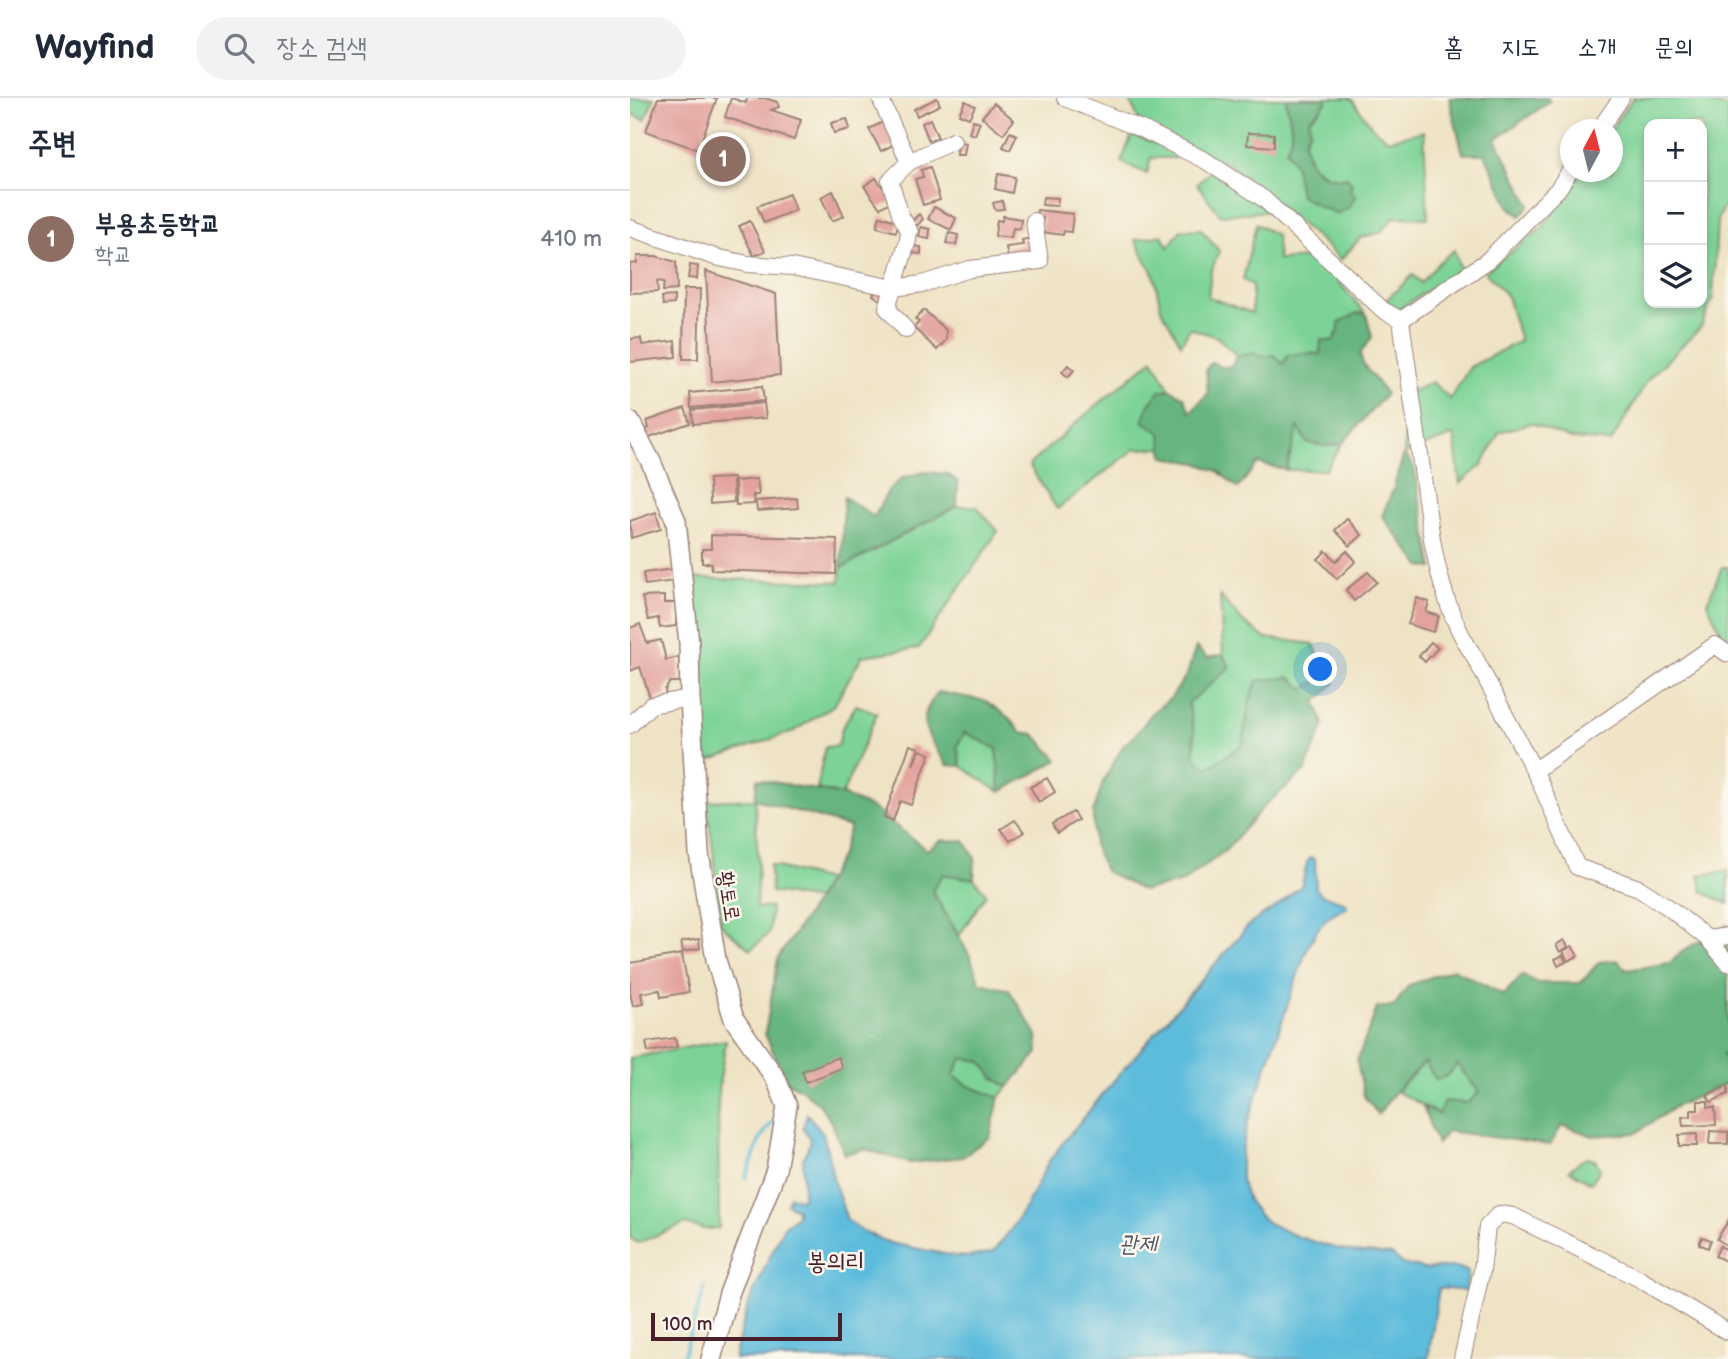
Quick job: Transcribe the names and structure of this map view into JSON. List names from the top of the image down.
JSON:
{
  "streets": {
    "main road": ["황토로"]
  },
  "districts": ["봉의리"],
  "water": ["관제"],
  "scale_bar": "100 m",
  "north": "top",
  "page": {
    "header": "Wayfind",
    "search": "장소 검색",
    "nav": [
      "홈",
      "지도",
      "소개",
      "문의"
    ],
    "heading": "주변",
    "map_buttons": ["+", "−"],
    "pins": "1",
    "list": [
      {
        "mark": "1",
        "name": "부용초등학교",
        "note": "학교",
        "value": "410 m"
      }
    ],
    "scale": "100 m"
  }
}
